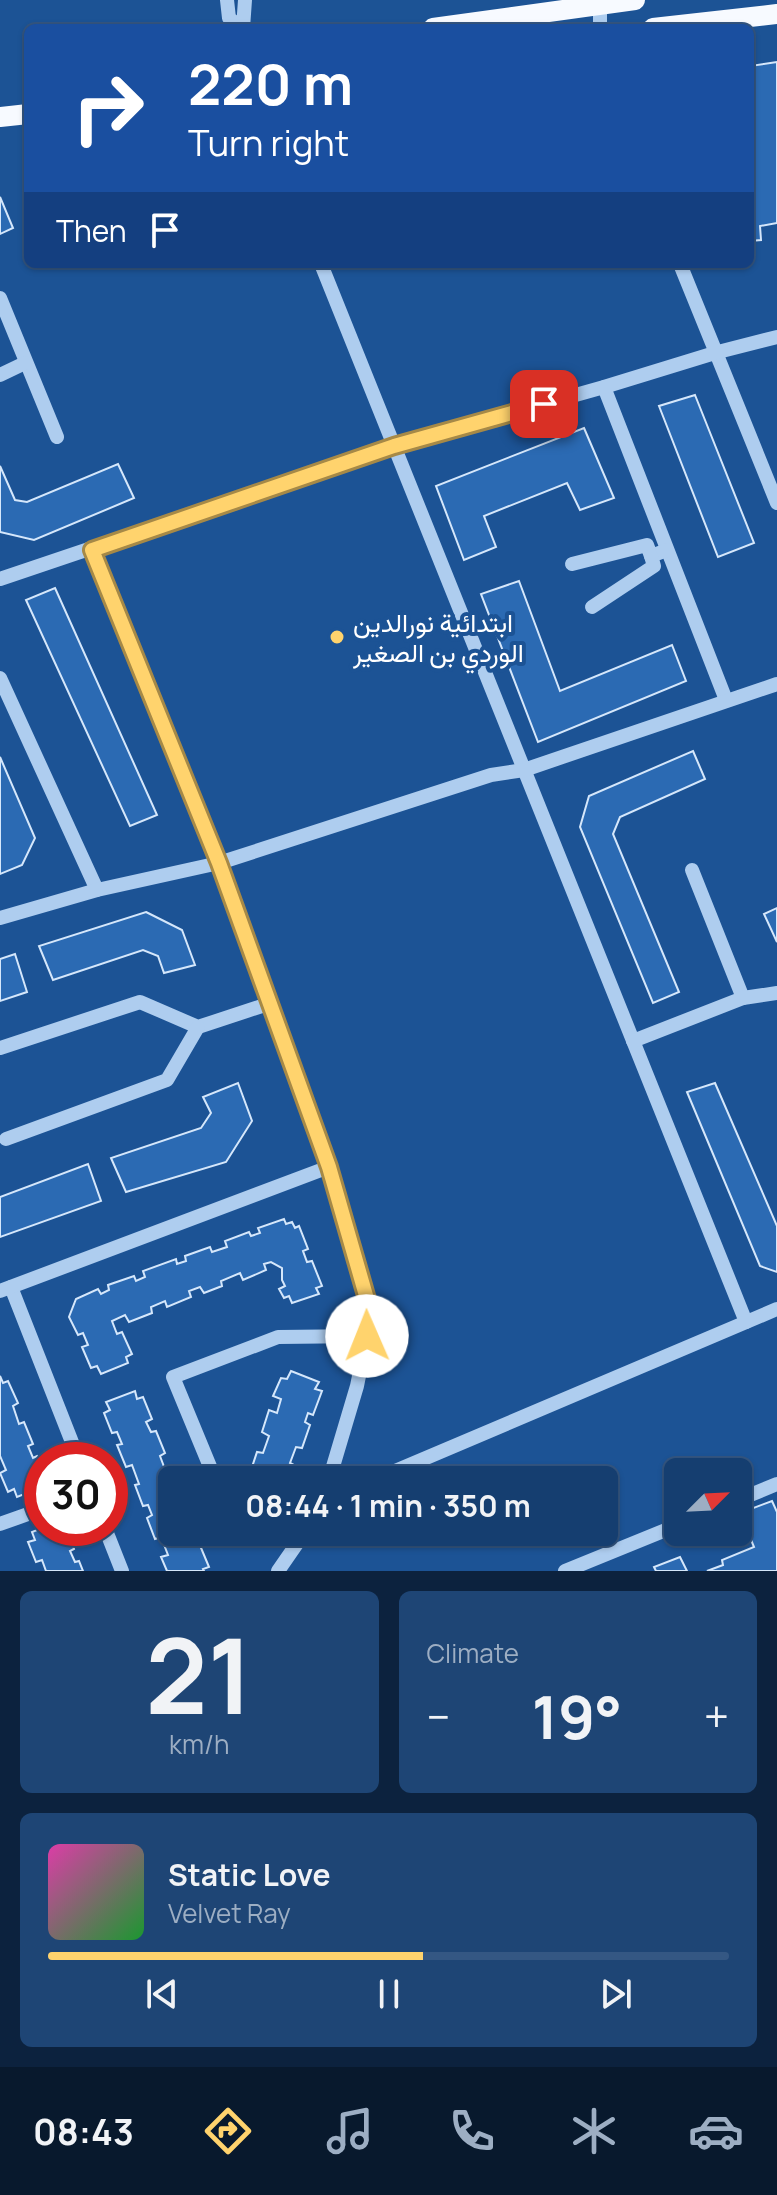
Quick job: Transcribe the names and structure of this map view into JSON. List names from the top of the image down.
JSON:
{
  "places": ["ابتدائية نورالدين الوردي بن الصغير"],
  "north": "top right",
  "page": {
    "turn": ["220 m", "Turn right"],
    "then": "Then",
    "limit": "30",
    "trip": "08:44 · 1 min · 350 m",
    "tile": [
      ["21", "km/h"],
      "Climate"
    ],
    "heat": ["−", "19°", "+"],
    "song": ["Static Love", "Velvet Ray"],
    "tabs": "08:43"
  }
}
